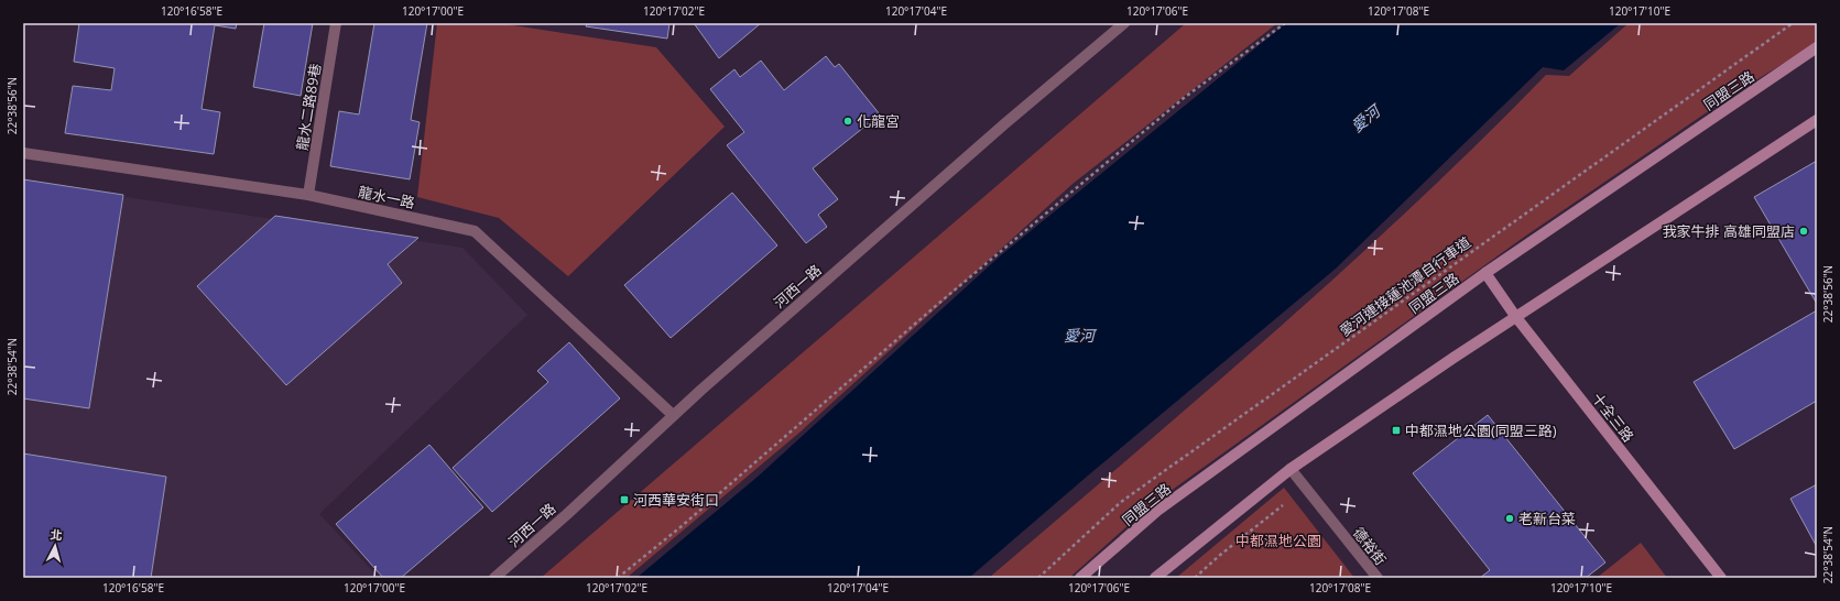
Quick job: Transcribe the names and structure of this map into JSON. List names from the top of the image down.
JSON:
{
  "streets": {
    "street": [
      "同盟三路",
      "龍水二路89巷",
      "龍水一路",
      "河西一路",
      "十全三路",
      "德裕街"
    ],
    "path": ["愛河連接蓮池潭自行車道"]
  },
  "crossings": [
    ["同盟三路", "十全三路"],
    ["龍水二路89巷", "龍水一路"],
    ["龍水一路", "河西一路"]
  ],
  "water": ["愛河"],
  "parks": ["中都濕地公園"],
  "places": {
    "other": ["化龍宮", "我家牛排 高雄同盟店", "老新台菜"],
    "transit": ["中都濕地公園(同盟三路)", "河西華安街口"]
  },
  "north": "top",
  "coordinates": [
    "120°16'58\"E",
    "120°17'00\"E",
    "120°17'02\"E",
    "120°17'04\"E",
    "120°17'06\"E",
    "120°17'08\"E",
    "120°17'10\"E",
    "22°38'56\"N",
    "22°38'54\"N"
  ]
}
